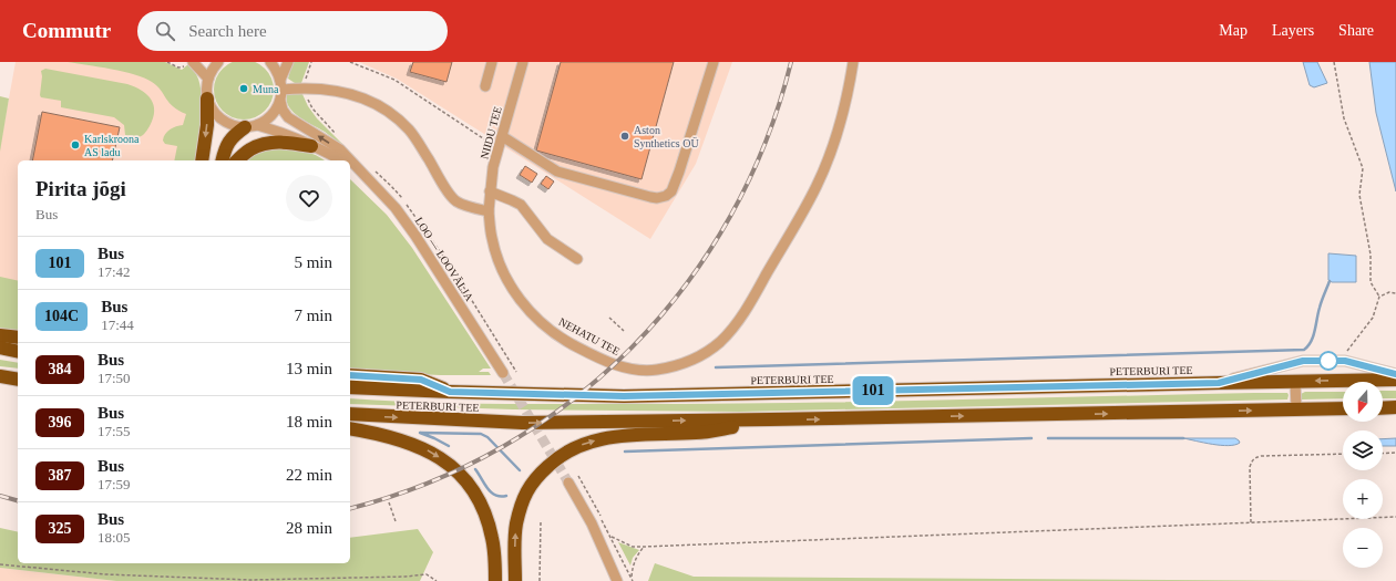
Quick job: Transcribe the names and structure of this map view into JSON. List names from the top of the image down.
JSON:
{
  "streets": {
    "highway": ["PETERBURI TEE"],
    "street": ["NIIDU TEE", "LOO — LOOVÄLJA", "NEHATU TEE"]
  },
  "crossings": [
    ["NIIDU TEE", "NEHATU TEE"]
  ],
  "places": ["Muna", "Aston Synthetics OÜ", "Karlskroona AS ladu"],
  "lines": ["bus line 101"],
  "north": "bottom",
  "page": {
    "header": "Commutr",
    "search": "Search here",
    "nav": ["Map", "Layers", "Share"],
    "on_map": "101",
    "heading": ["Pirita jõgi", "Bus"],
    "list": [
      {
        "mark": "101",
        "name": "Bus",
        "note": "17:42",
        "value": "5 min"
      },
      {
        "mark": "104C",
        "name": "Bus",
        "note": "17:44",
        "value": "7 min"
      },
      {
        "mark": "384",
        "name": "Bus",
        "note": "17:50",
        "value": "13 min"
      },
      {
        "mark": "396",
        "name": "Bus",
        "note": "17:55",
        "value": "18 min"
      },
      {
        "mark": "387",
        "name": "Bus",
        "note": "17:59",
        "value": "22 min"
      },
      {
        "mark": "325",
        "name": "Bus",
        "note": "18:05",
        "value": "28 min"
      }
    ],
    "map_buttons": ["+", "−"]
  }
}
